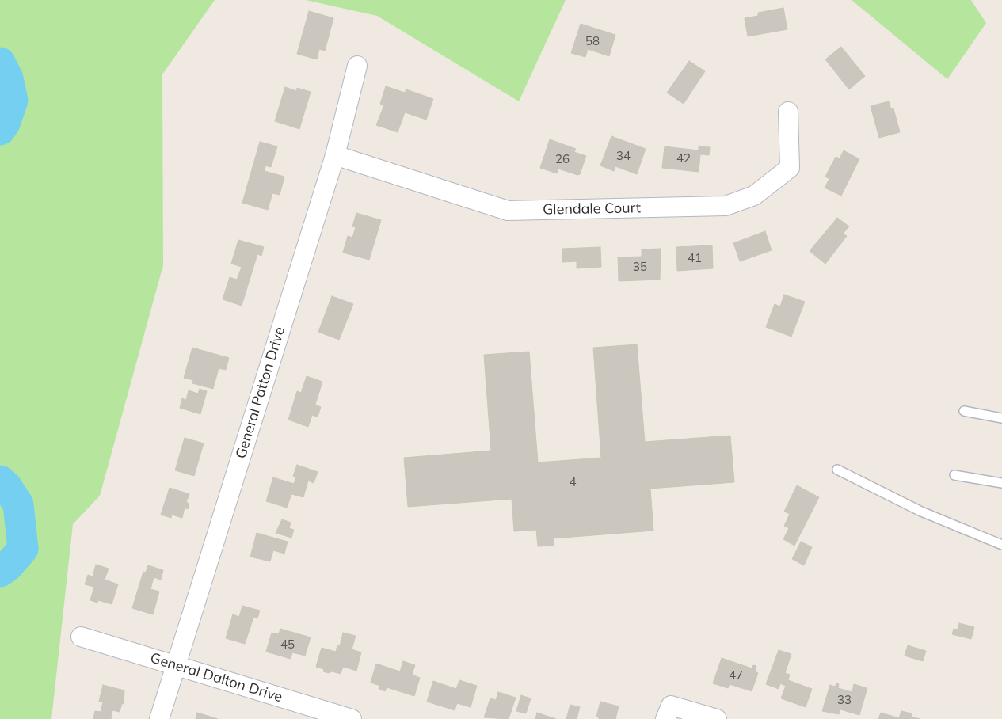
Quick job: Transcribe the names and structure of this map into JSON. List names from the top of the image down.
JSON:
{
  "streets": {
    "street": ["Glendale Court", "General Patton Drive", "General Dalton Drive"]
  },
  "crossings": [
    ["Glendale Court", "General Patton Drive"],
    ["General Patton Drive", "General Dalton Drive"]
  ],
  "house_numbers": [
    "58",
    "34",
    "42",
    "26",
    "41",
    "35",
    "4",
    "45",
    "47",
    "33"
  ]
}
